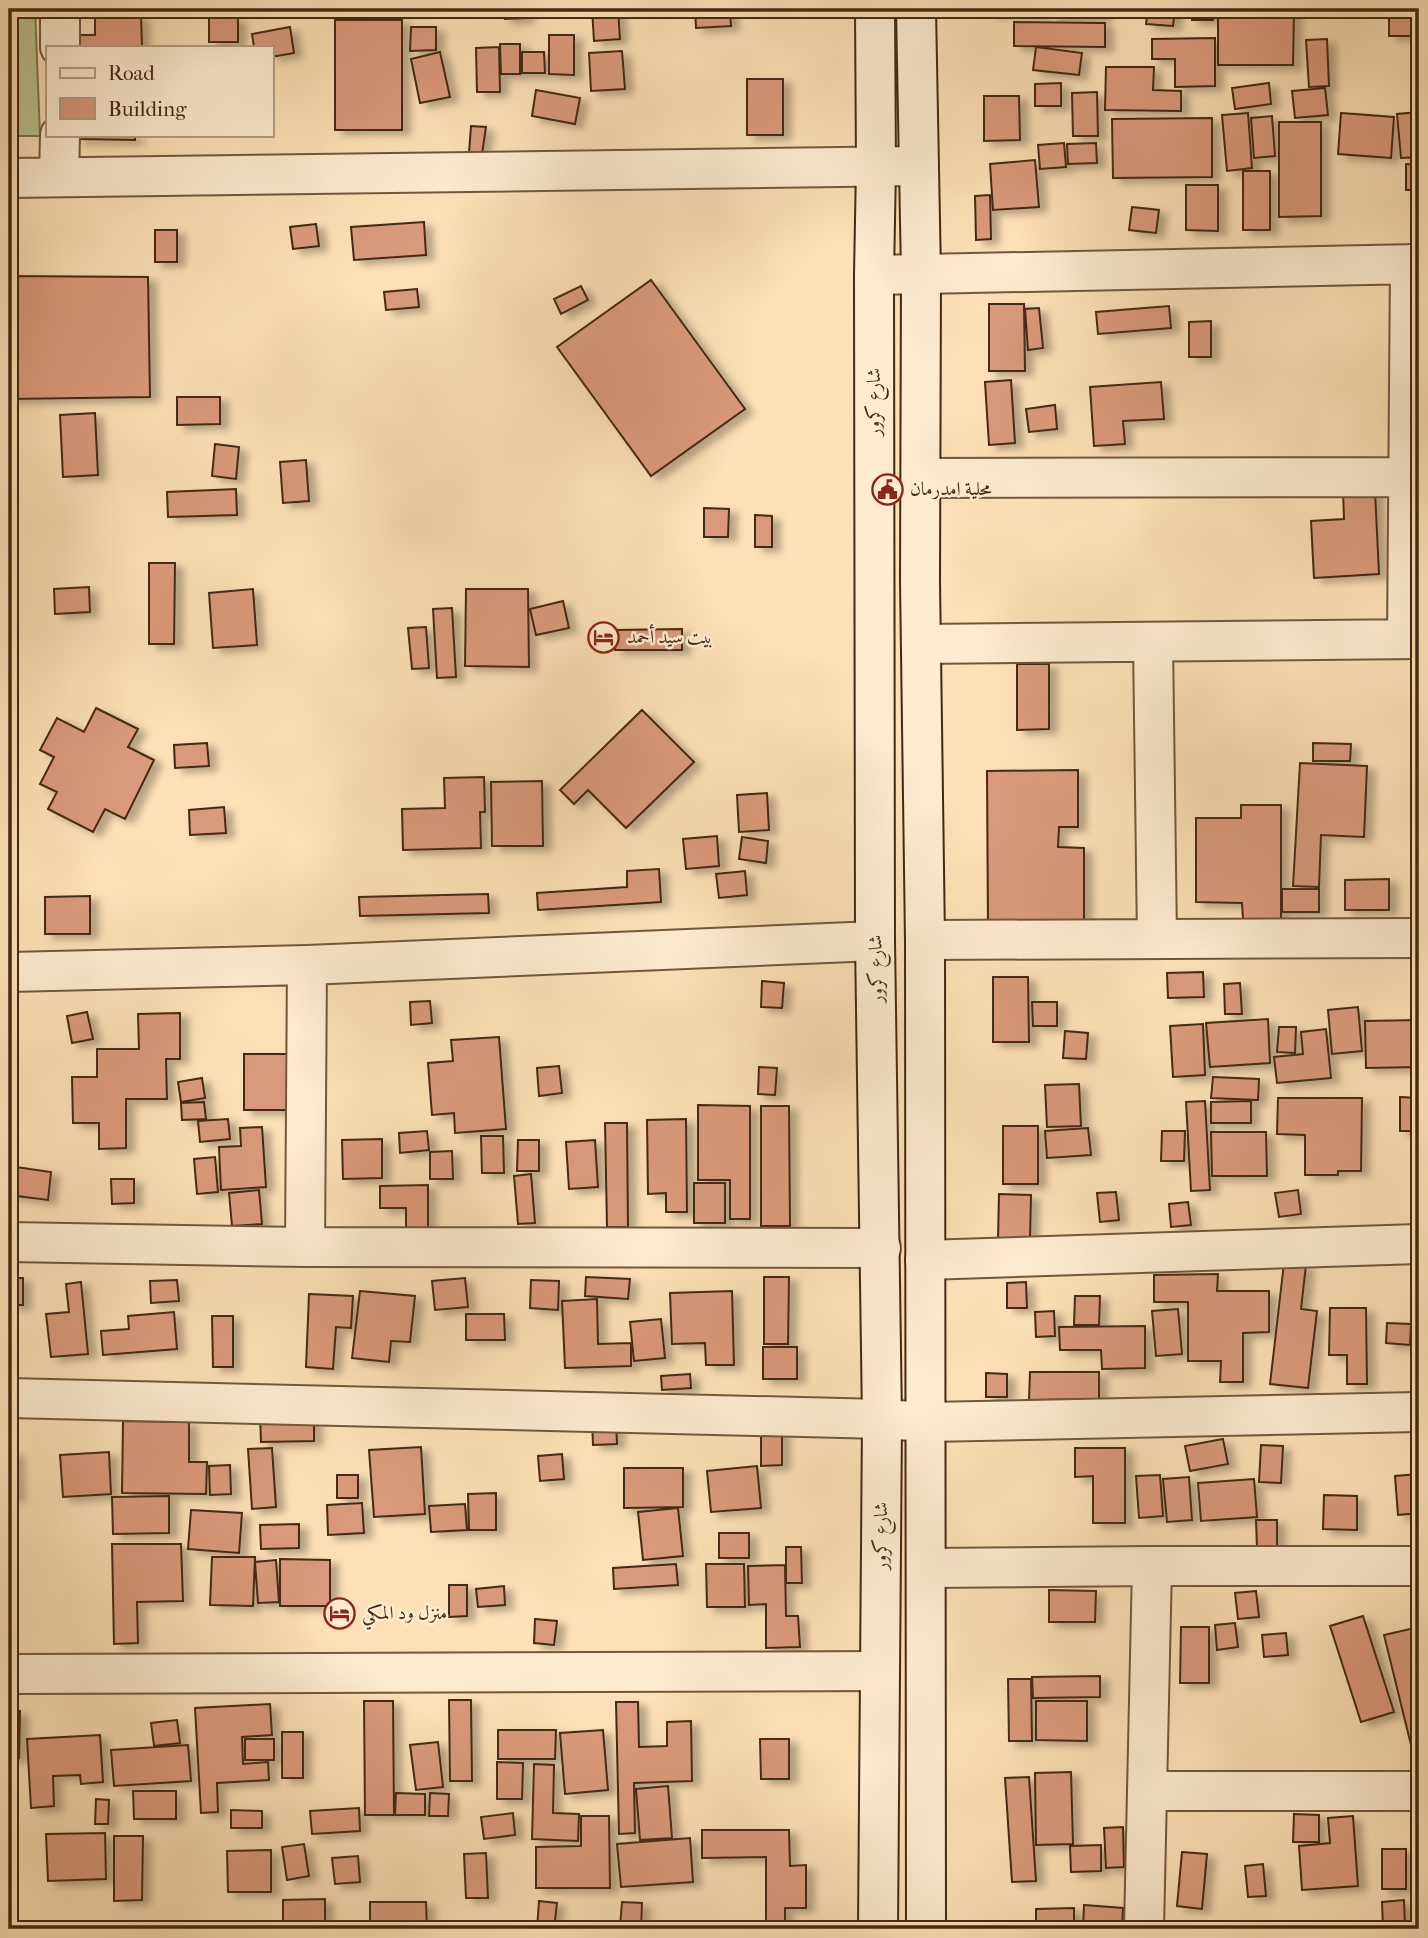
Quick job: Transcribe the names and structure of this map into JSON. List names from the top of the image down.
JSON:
{
  "streets": {
    "street": ["شارع كرور"]
  },
  "places": {
    "public building": ["محلية امدرمان"],
    "hotel": ["بيت سيد أحمد", "منزل ود المكي"]
  },
  "legend": ["Road", "Building"]
}
